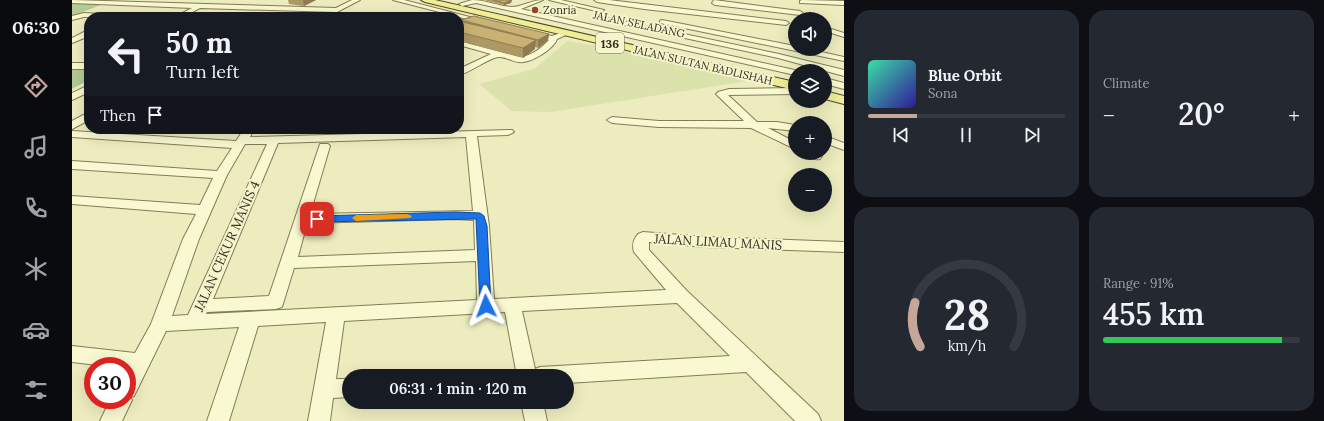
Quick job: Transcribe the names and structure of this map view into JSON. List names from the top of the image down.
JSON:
{
  "streets": {
    "main road": ["136", "JALAN SULTAN BADLISHAH"],
    "street": ["JALAN SELADANG", "JALAN LIMAU MANIS", "JALAN CEKUR MANIS 4"]
  },
  "places": ["Zonria"],
  "page": {
    "tabs": "06:30",
    "tile": [
      "Climate",
      ["Range · 91%", "455 km"]
    ],
    "map_buttons": ["+", "−"],
    "turn": ["50 m", "Turn left"],
    "song": ["Blue Orbit", "Sona"],
    "then": "Then",
    "heat": ["−", "20°", "+"],
    "limit": "30",
    "trip": "06:31 · 1 min · 120 m",
    "gauge": ["28", "km/h"]
  }
}
